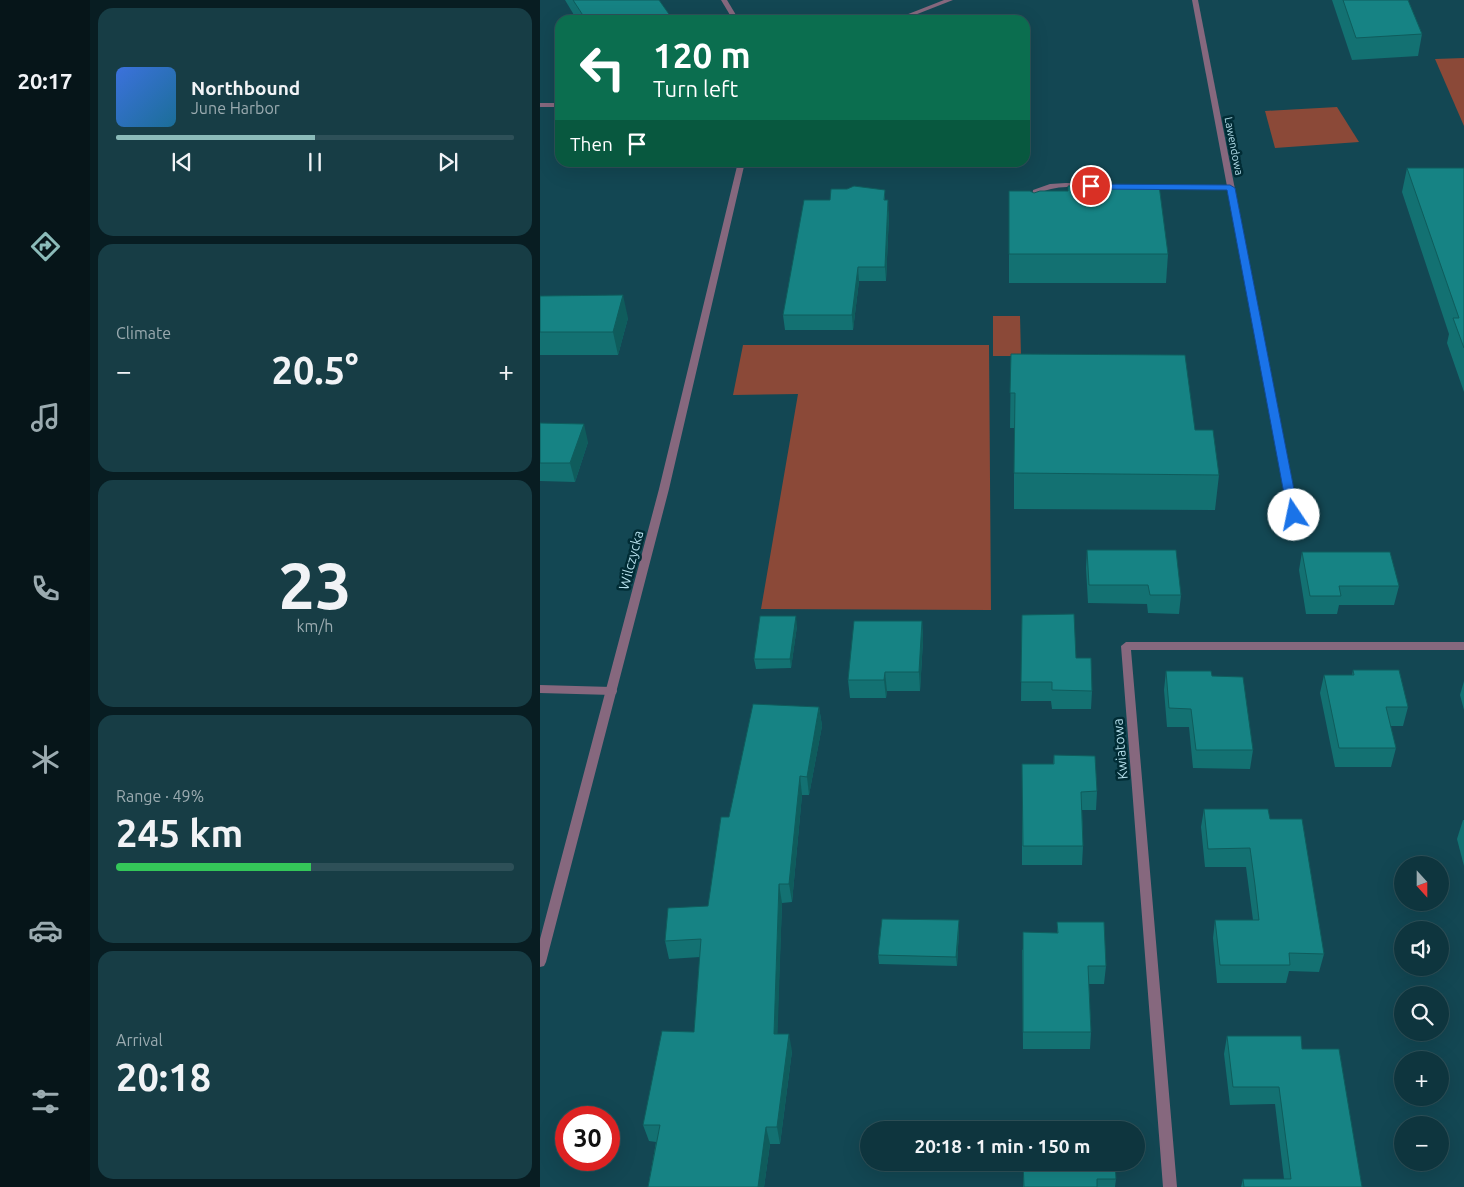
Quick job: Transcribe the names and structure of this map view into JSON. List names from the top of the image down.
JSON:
{
  "streets": {
    "street": ["Lawendowa", "Wilczycka", "Kwiatowa"]
  },
  "north": "bottom",
  "page": {
    "tabs": "20:17",
    "turn": ["120 m", "Turn left"],
    "song": ["Northbound", "June Harbor"],
    "then": "Then",
    "tile": [
      "Climate",
      ["23", "km/h"],
      ["Range · 49%", "245 km"],
      ["Arrival", "20:18"]
    ],
    "heat": ["−", "20.5°", "+"],
    "map_buttons": ["+", "−"],
    "limit": "30",
    "trip": "20:18 · 1 min · 150 m"
  }
}
